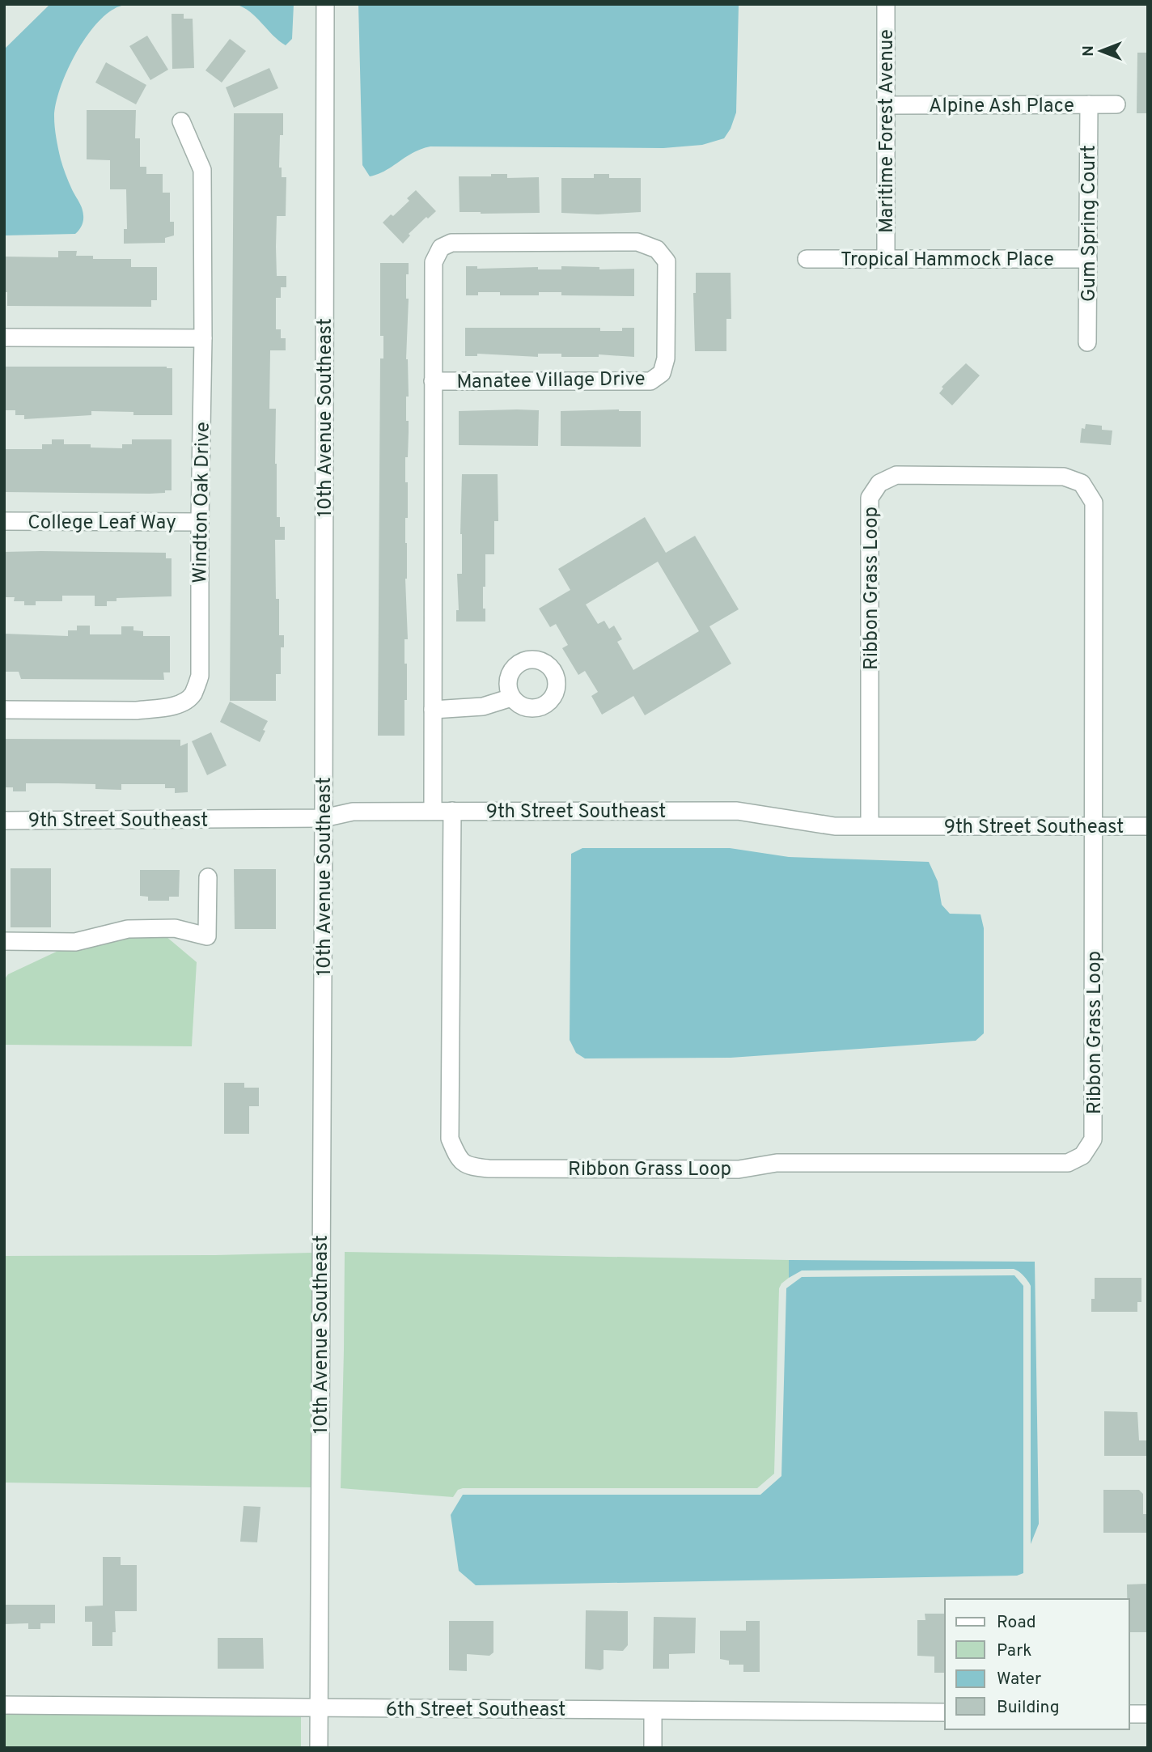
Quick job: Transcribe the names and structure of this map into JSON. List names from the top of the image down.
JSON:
{
  "streets": {
    "street": [
      "Alpine Ash Place",
      "Maritime Forest Avenue",
      "Gum Spring Court",
      "Tropical Hammock Place",
      "Manatee Village Drive",
      "10th Avenue Southeast",
      "Windton Oak Drive",
      "College Leaf Way",
      "Ribbon Grass Loop",
      "9th Street Southeast",
      "6th Street Southeast"
    ]
  },
  "crossings": [
    ["Alpine Ash Place", "Maritime Forest Avenue"],
    ["Alpine Ash Place", "Gum Spring Court"],
    ["Maritime Forest Avenue", "Tropical Hammock Place"],
    ["Gum Spring Court", "Tropical Hammock Place"],
    ["Manatee Village Drive", "9th Street Southeast"],
    ["10th Avenue Southeast", "9th Street Southeast"],
    ["10th Avenue Southeast", "6th Street Southeast"],
    ["Windton Oak Drive", "College Leaf Way"],
    ["Ribbon Grass Loop", "9th Street Southeast"]
  ],
  "legend": [
    "Road",
    "Park",
    "Water",
    "Building"
  ],
  "north": "left"
}
